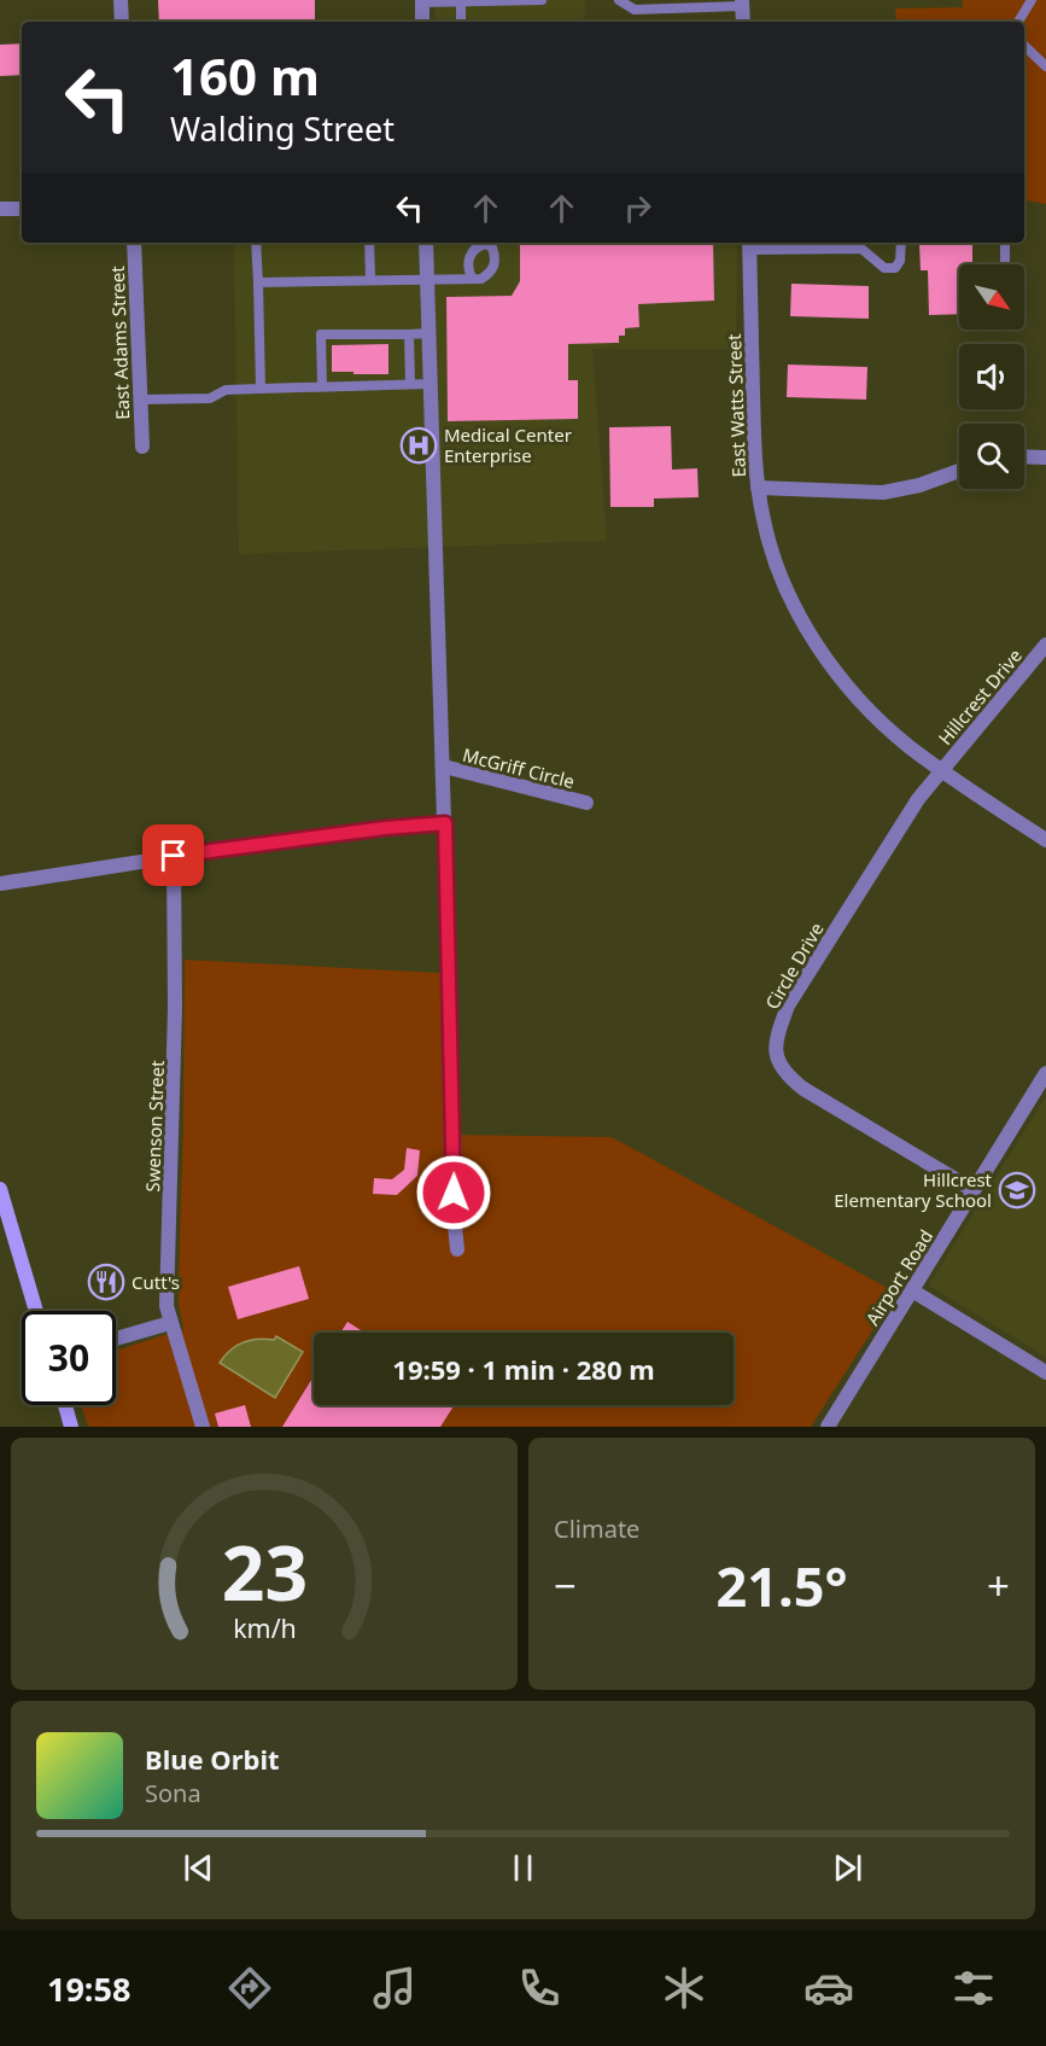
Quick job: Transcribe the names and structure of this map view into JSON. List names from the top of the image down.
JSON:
{
  "streets": {
    "street": [
      "East Adams Street",
      "East Watts Street",
      "Hillcrest Drive",
      "McGriff Circle",
      "Circle Drive",
      "Swenson Street",
      "Airport Road"
    ]
  },
  "crossings": [
    ["East Watts Street", "Hillcrest Drive"],
    ["East Watts Street", "Circle Drive"],
    ["Hillcrest Drive", "Circle Drive"],
    ["Circle Drive", "Airport Road"]
  ],
  "places": {
    "hospital": ["Medical Center Enterprise"],
    "school or university": ["Hillcrest Elementary School"],
    "restaurant": ["Cutt's"]
  },
  "north": "bottom right",
  "page": {
    "turn": ["160 m", "Walding Street"],
    "limit": "30",
    "trip": "19:59 · 1 min · 280 m",
    "tile": "Climate",
    "heat": ["−", "21.5°", "+"],
    "song": ["Blue Orbit", "Sona"],
    "tabs": "19:58",
    "gauge": ["23", "km/h"]
  }
}
